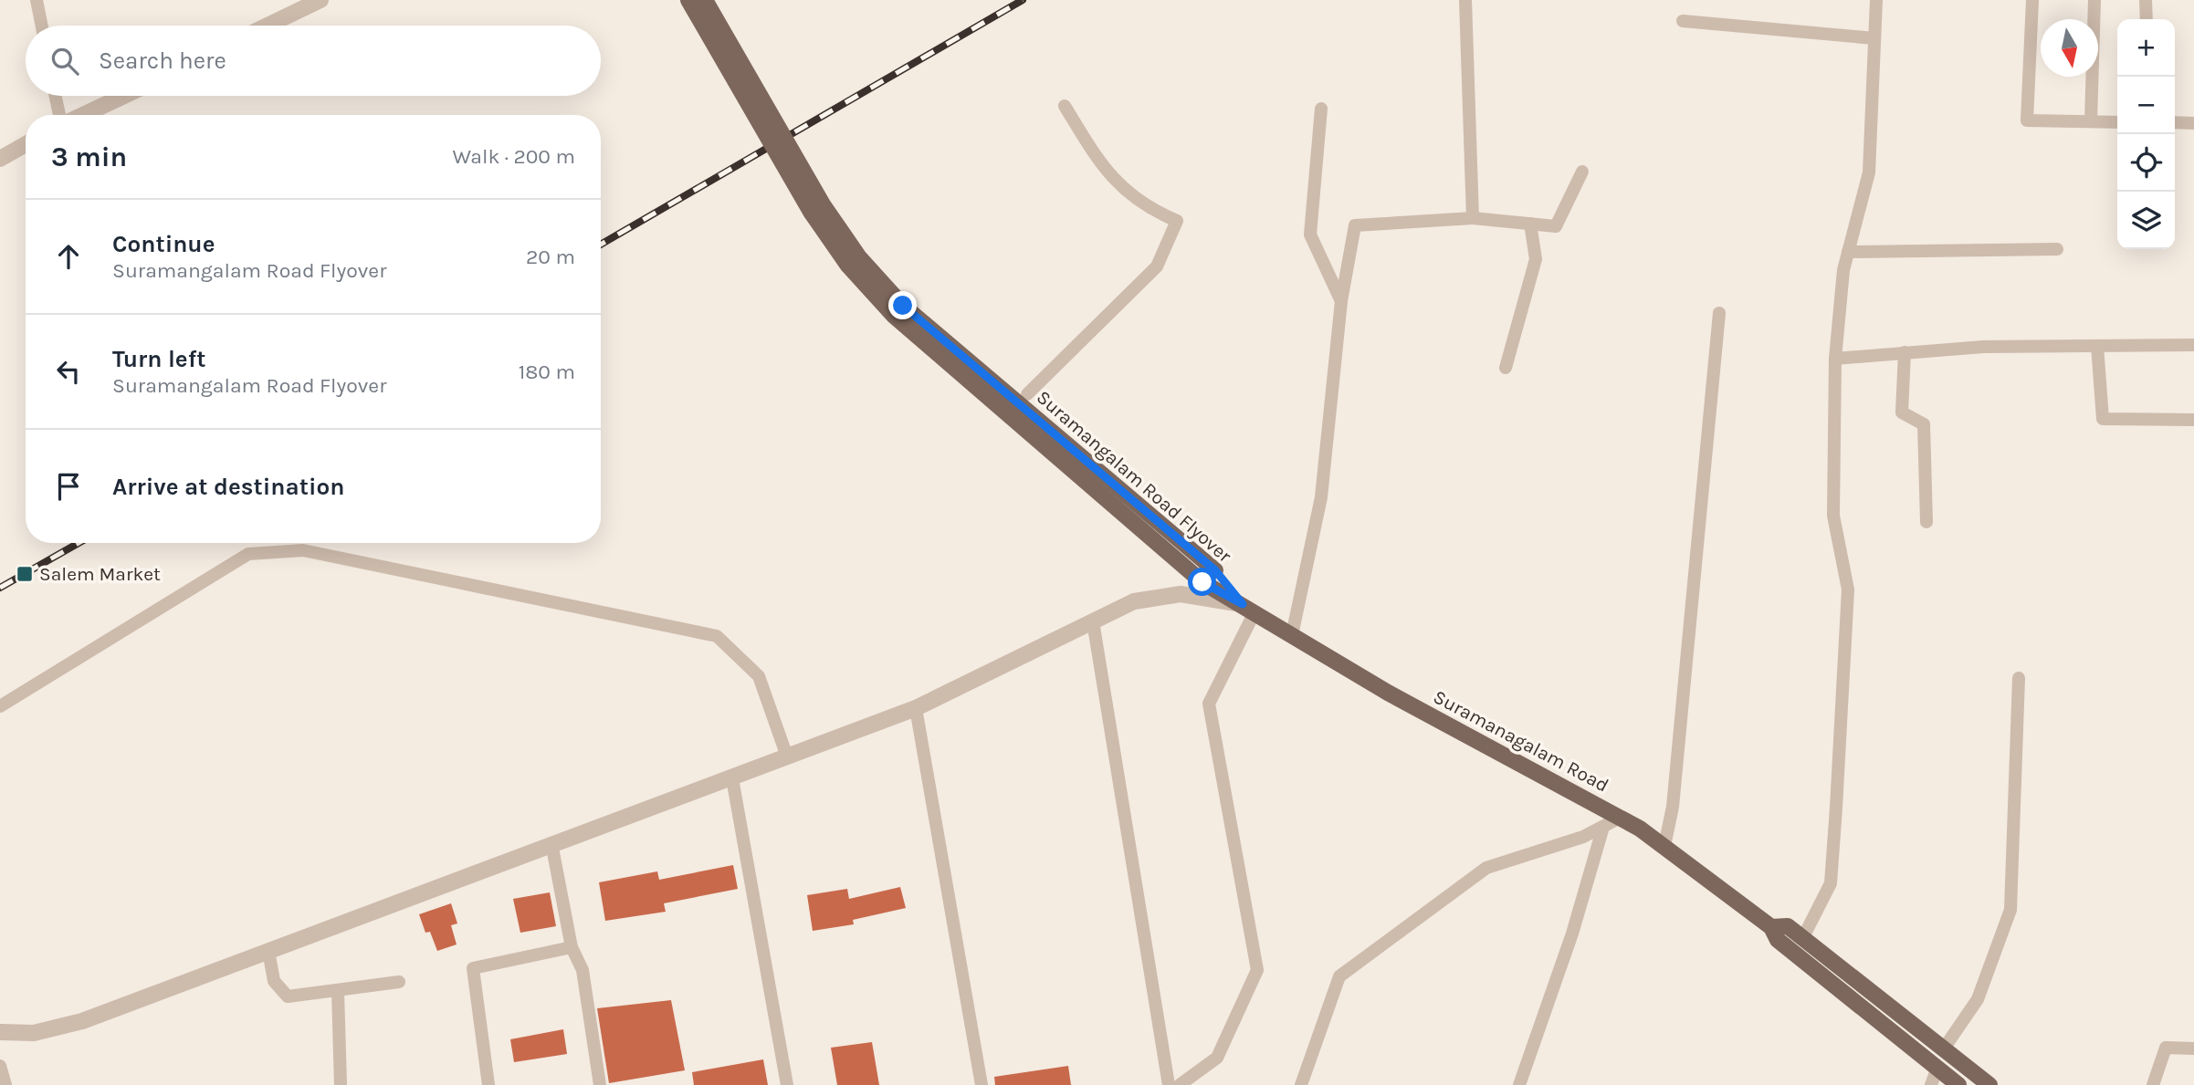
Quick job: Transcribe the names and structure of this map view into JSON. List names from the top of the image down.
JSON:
{
  "streets": {
    "main road": ["Suramangalam Road Flyover", "Suramanagalam Road"]
  },
  "crossings": [
    ["Suramangalam Road Flyover", "Suramanagalam Road"]
  ],
  "places": {
    "transit": ["Salem Market"]
  },
  "north": "bottom",
  "page": {
    "map_buttons": ["+", "−"],
    "search": "Search here",
    "heading": ["3 min", "Walk · 200 m"],
    "list": [
      ["Continue", "Suramangalam Road Flyover", "20 m"],
      ["Turn left", "Suramangalam Road Flyover", "180 m"],
      "Arrive at destination"
    ]
  }
}
